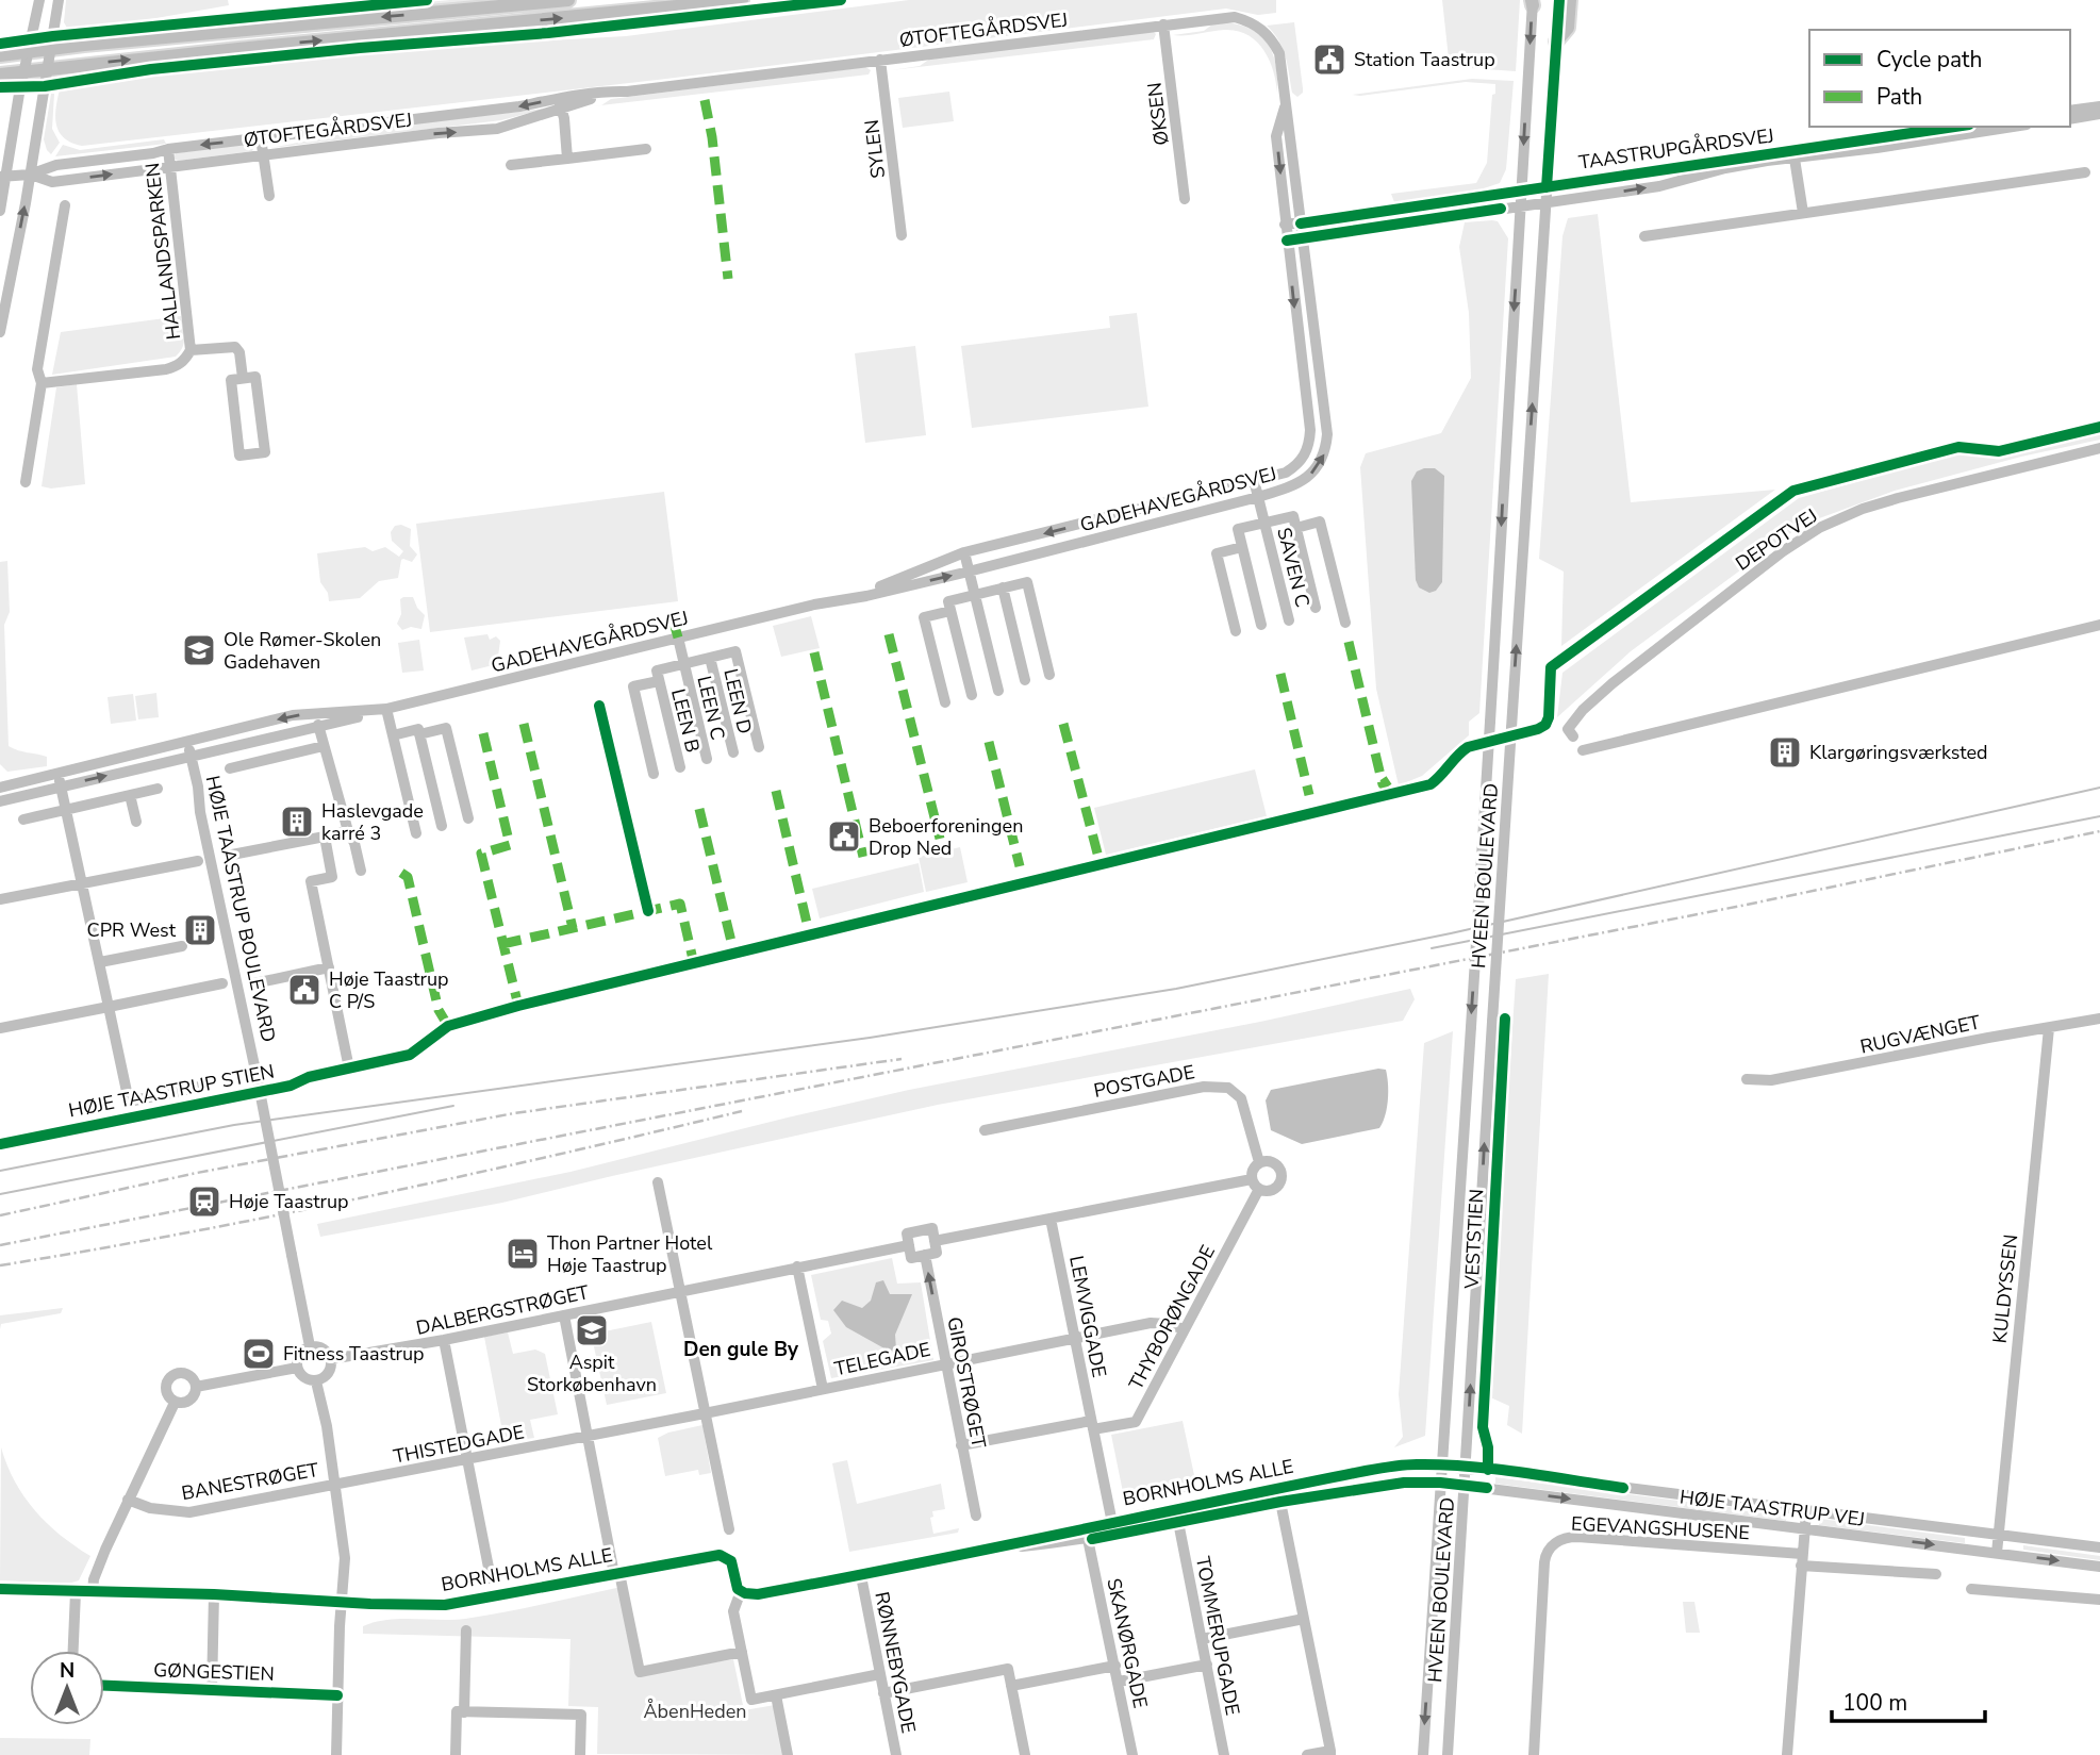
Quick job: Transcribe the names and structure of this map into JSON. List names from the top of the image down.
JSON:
{
  "streets": {
    "street": [
      "ØTOFTEGÅRDSVEJ",
      "ØKSEN",
      "SYLEN",
      "TAASTRUPGÅRDSVEJ",
      "HALLANDSPARKEN",
      "GADEHAVEGÅRDSVEJ",
      "DEPOTVEJ",
      "SAVEN C",
      "LEEN D",
      "LEEN C",
      "LEEN B",
      "HVEEN BOULEVARD",
      "HØJE TAASTRUP BOULEVARD",
      "RUGVÆNGET",
      "POSTGADE",
      "KULDYSSEN",
      "DALBERGSTRØGET",
      "LEMVIGGADE",
      "THYBORØNGADE",
      "TELEGADE",
      "GIROSTRØGET",
      "THISTEDGADE",
      "BANESTRØGET",
      "BORNHOLMS ALLE",
      "HØJE TAASTRUP VEJ",
      "EGEVANGSHUSENE",
      "TOMMERUPGADE",
      "SKANØRGADE",
      "RØNNEBYGADE"
    ],
    "cycle path": ["HØJE TAASTRUP STIEN", "VESTSTIEN", "GØNGESTIEN"]
  },
  "crossings": [
    ["ØTOFTEGÅRDSVEJ", "ØKSEN"],
    ["ØTOFTEGÅRDSVEJ", "SYLEN"],
    ["ØTOFTEGÅRDSVEJ", "TAASTRUPGÅRDSVEJ"],
    ["ØTOFTEGÅRDSVEJ", "HALLANDSPARKEN"],
    ["ØTOFTEGÅRDSVEJ", "GADEHAVEGÅRDSVEJ"],
    ["TAASTRUPGÅRDSVEJ", "GADEHAVEGÅRDSVEJ"],
    ["TAASTRUPGÅRDSVEJ", "HVEEN BOULEVARD"],
    ["GADEHAVEGÅRDSVEJ", "SAVEN C"],
    ["GADEHAVEGÅRDSVEJ", "LEEN C"],
    ["GADEHAVEGÅRDSVEJ", "HØJE TAASTRUP BOULEVARD"],
    ["LEEN D", "LEEN C"],
    ["LEEN D", "LEEN B"],
    ["LEEN C", "LEEN B"],
    ["HVEEN BOULEVARD", "BORNHOLMS ALLE"],
    ["HVEEN BOULEVARD", "HØJE TAASTRUP VEJ"],
    ["HØJE TAASTRUP BOULEVARD", "DALBERGSTRØGET"],
    ["RUGVÆNGET", "KULDYSSEN"],
    ["POSTGADE", "THYBORØNGADE"],
    ["KULDYSSEN", "HØJE TAASTRUP VEJ"],
    ["LEMVIGGADE", "THYBORØNGADE"],
    ["LEMVIGGADE", "TELEGADE"],
    ["LEMVIGGADE", "BORNHOLMS ALLE"],
    ["THYBORØNGADE", "TELEGADE"],
    ["TELEGADE", "GIROSTRØGET"],
    ["TELEGADE", "THISTEDGADE"],
    ["THISTEDGADE", "BANESTRØGET"],
    ["BORNHOLMS ALLE", "HØJE TAASTRUP VEJ"],
    ["BORNHOLMS ALLE", "TOMMERUPGADE"],
    ["BORNHOLMS ALLE", "SKANØRGADE"],
    ["BORNHOLMS ALLE", "RØNNEBYGADE"]
  ],
  "one_way": ["GIROSTRØGET"],
  "districts": ["Den gule By"],
  "parks": ["ÅbenHeden"],
  "places": {
    "public building": ["Station Taastrup", "Beboerforeningen Drop Ned", "Høje Taastrup C P/S"],
    "school or university": ["Ole Rømer-Skolen Gadehaven", "Aspit Storkøbenhavn"],
    "building": ["Klargøringsværksted", "Haslevgade karré 3", "CPR West"],
    "station": ["Høje Taastrup"],
    "hotel": ["Thon Partner Hotel Høje Taastrup"],
    "sports": ["Fitness Taastrup"]
  },
  "legend": ["Cycle path", "Path"],
  "scale_bar": "100 m",
  "north": "top"
}
